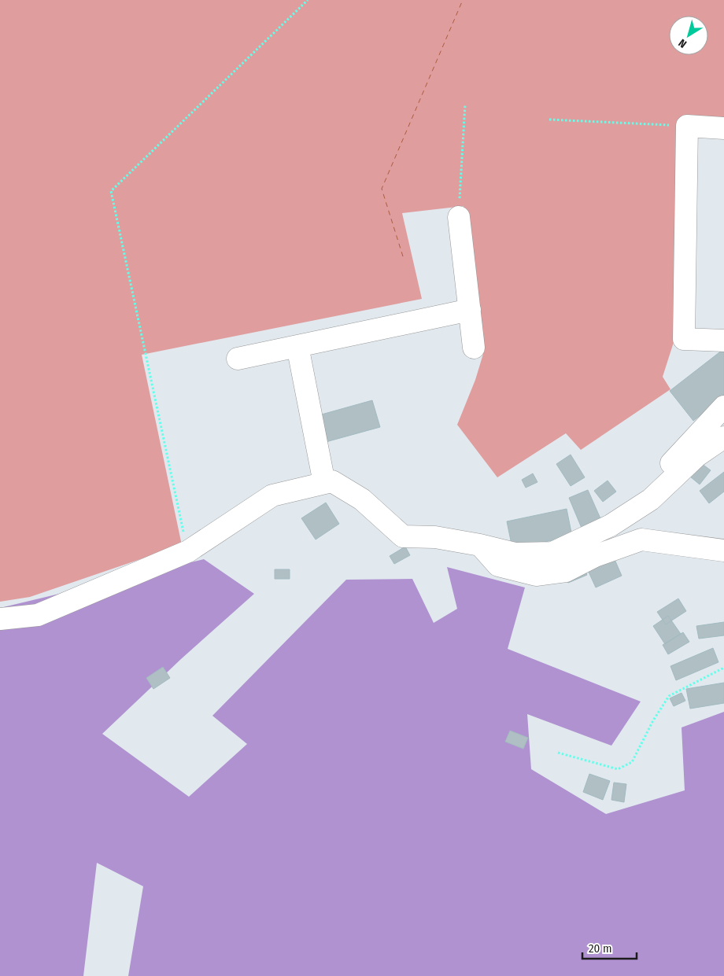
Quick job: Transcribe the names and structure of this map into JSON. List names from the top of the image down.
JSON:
{
  "scale_bar": "20 m",
  "north": "bottom left"
}
